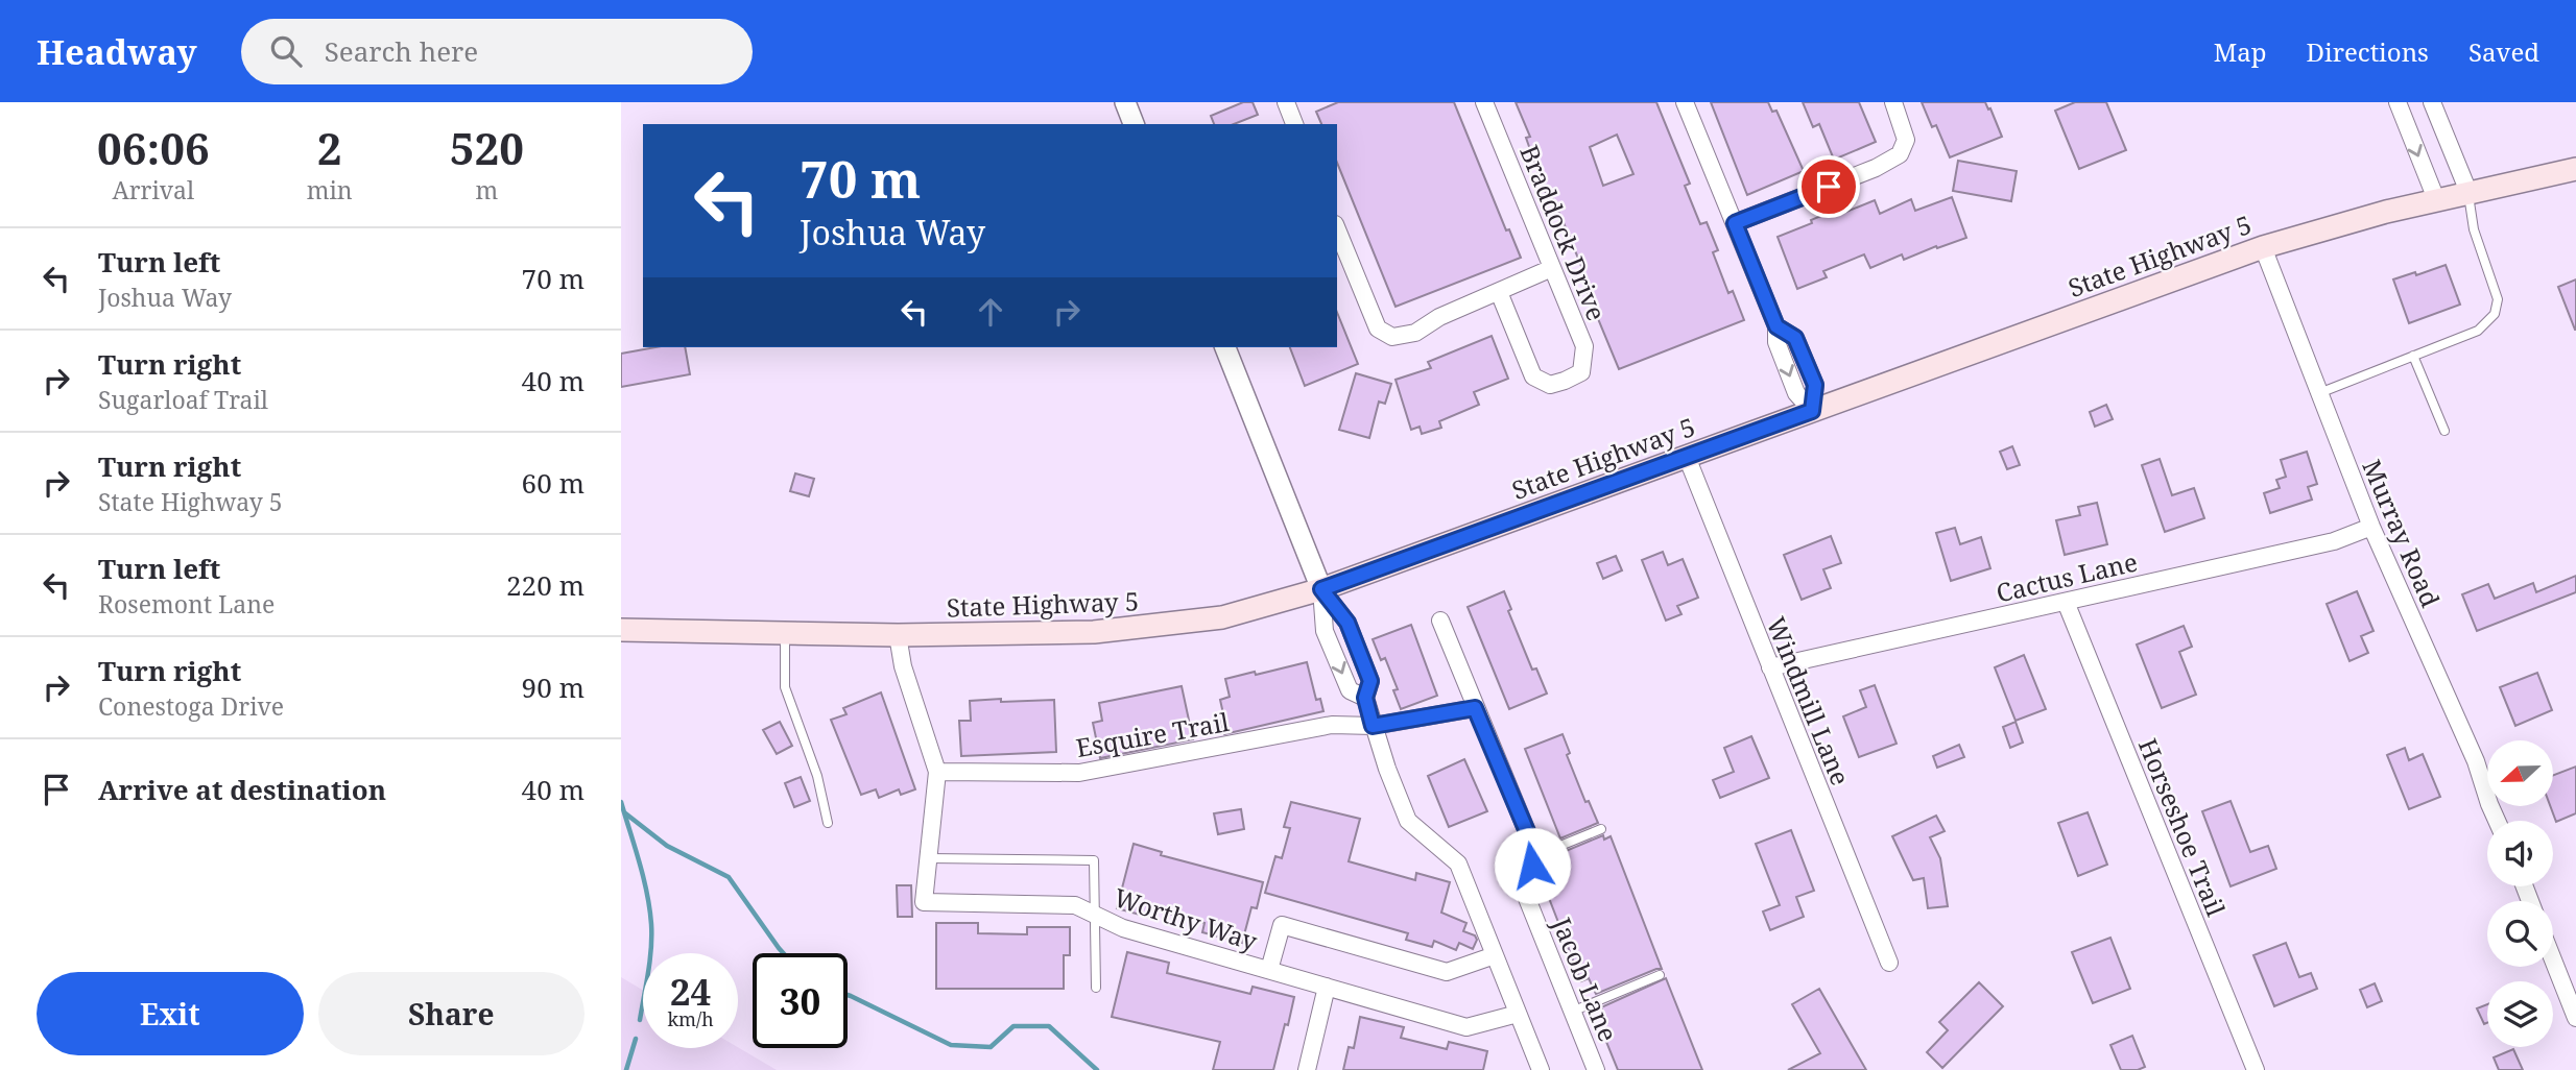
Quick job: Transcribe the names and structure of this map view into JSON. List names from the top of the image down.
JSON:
{
  "streets": {
    "main road": ["State Highway 5"],
    "street": [
      "Braddock Drive",
      "Murray Road",
      "Cactus Lane",
      "Windmill Lane",
      "Esquire Trail",
      "Horseshoe Trail",
      "Worthy Way",
      "Jacob Lane"
    ]
  },
  "crossings": [
    ["State Highway 5", "Murray Road"],
    ["State Highway 5", "Windmill Lane"],
    ["State Highway 5", "Worthy Way"],
    ["Murray Road", "Cactus Lane"],
    ["Cactus Lane", "Windmill Lane"],
    ["Cactus Lane", "Horseshoe Trail"],
    ["Esquire Trail", "Worthy Way"],
    ["Esquire Trail", "Jacob Lane"]
  ],
  "north": "left",
  "page": {
    "header": "Headway",
    "search": "Search here",
    "nav": ["Map", "Directions", "Saved"],
    "eta": [
      "06:06",
      "Arrival",
      "2",
      "min",
      "520",
      "m"
    ],
    "turn": ["70 m", "Joshua Way"],
    "list": [
      {
        "name": "Turn left",
        "note": "Joshua Way",
        "value": "70 m"
      },
      {
        "name": "Turn right",
        "note": "Sugarloaf Trail",
        "value": "40 m"
      },
      {
        "name": "Turn right",
        "note": "State Highway 5",
        "value": "60 m"
      },
      {
        "name": "Turn left",
        "note": "Rosemont Lane",
        "value": "220 m"
      },
      {
        "name": "Turn right",
        "note": "Conestoga Drive",
        "value": "90 m"
      },
      {
        "name": "Arrive at destination",
        "value": "40 m"
      }
    ],
    "speed": "24 km/h",
    "limit": "30",
    "buttons": ["Exit", "Share"]
  }
}
